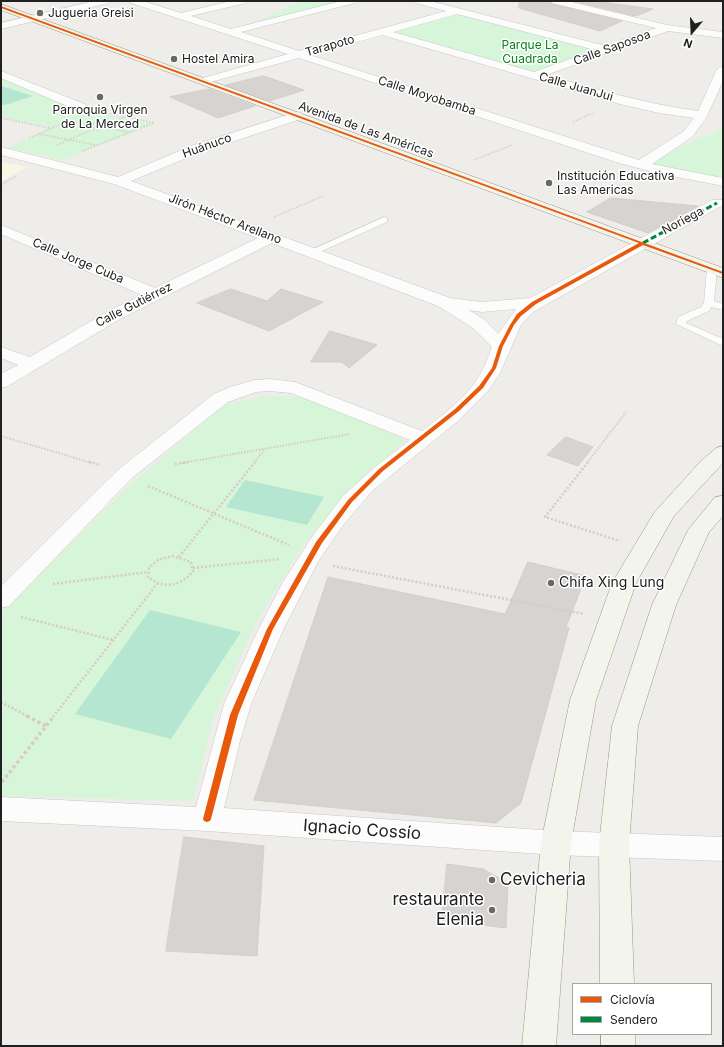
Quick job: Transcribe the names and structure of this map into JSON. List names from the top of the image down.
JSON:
{
  "streets": {
    "street": [
      "Tarapoto",
      "Calle Saposoa",
      "Calle JuanJui",
      "Calle Moyobamba",
      "Avenida de Las Américas",
      "Huánuco",
      "Jirón Héctor Arellano",
      "Noriega",
      "Calle Jorge Cuba",
      "Calle Gutiérrez",
      "Ignacio Cossío"
    ]
  },
  "crossings": [
    ["Tarapoto", "Calle JuanJui"],
    ["Tarapoto", "Calle Moyobamba"],
    ["Tarapoto", "Avenida de Las Américas"],
    ["Calle Saposoa", "Calle JuanJui"],
    ["Avenida de Las Américas", "Huánuco"],
    ["Avenida de Las Américas", "Noriega"],
    ["Huánuco", "Jirón Héctor Arellano"],
    ["Jirón Héctor Arellano", "Noriega"],
    ["Jirón Héctor Arellano", "Calle Gutiérrez"],
    ["Calle Jorge Cuba", "Calle Gutiérrez"]
  ],
  "parks": ["Parque La Cuadrada"],
  "places": [
    "Jugueria Greisi",
    "Hostel Amira",
    "Parroquia Virgen de La Merced",
    "Institución Educativa Las Americas",
    "Chifa Xing Lung",
    "Cevicheria",
    "restaurante Elenia"
  ],
  "legend": ["Ciclovía", "Sendero"],
  "north": "bottom"
}
